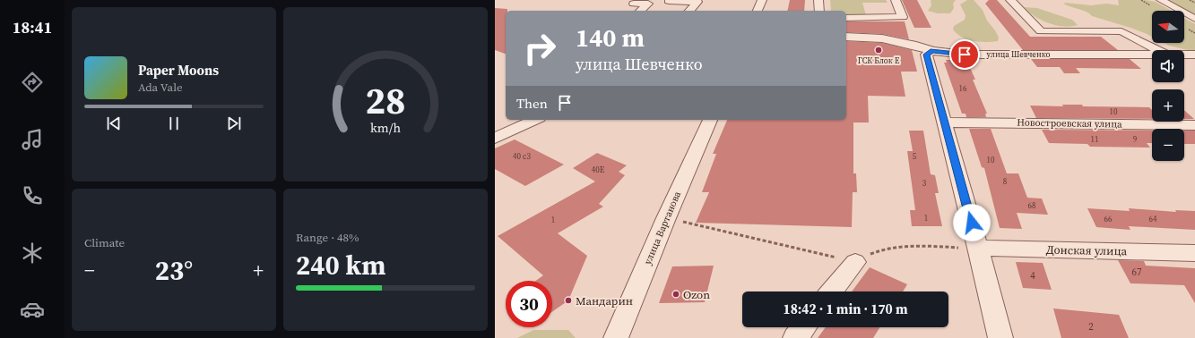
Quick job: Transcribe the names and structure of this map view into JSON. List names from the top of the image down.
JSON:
{
  "streets": {
    "street": [
      "улица Шевченко",
      "Новостроевская улица",
      "улица Вартанова",
      "Донская улица"
    ]
  },
  "places": ["ГСК Блок Е", "Ozon", "Мандарин"],
  "house_numbers": [
    "16",
    "10",
    "11",
    "9",
    "40 с3",
    "5",
    "10",
    "40Е",
    "8",
    "3",
    "68",
    "1",
    "66",
    "64",
    "1",
    "67",
    "4",
    "2"
  ],
  "north": "left",
  "page": {
    "tabs": "18:41",
    "map_buttons": ["+", "−"],
    "turn": ["140 m", "улица Шевченко"],
    "song": ["Paper Moons", "Ada Vale"],
    "then": "Then",
    "tile": [
      "Climate",
      ["Range · 48%", "240 km"]
    ],
    "heat": ["−", "23°", "+"],
    "limit": "30",
    "trip": "18:42 · 1 min · 170 m",
    "gauge": ["28", "km/h"]
  }
}
